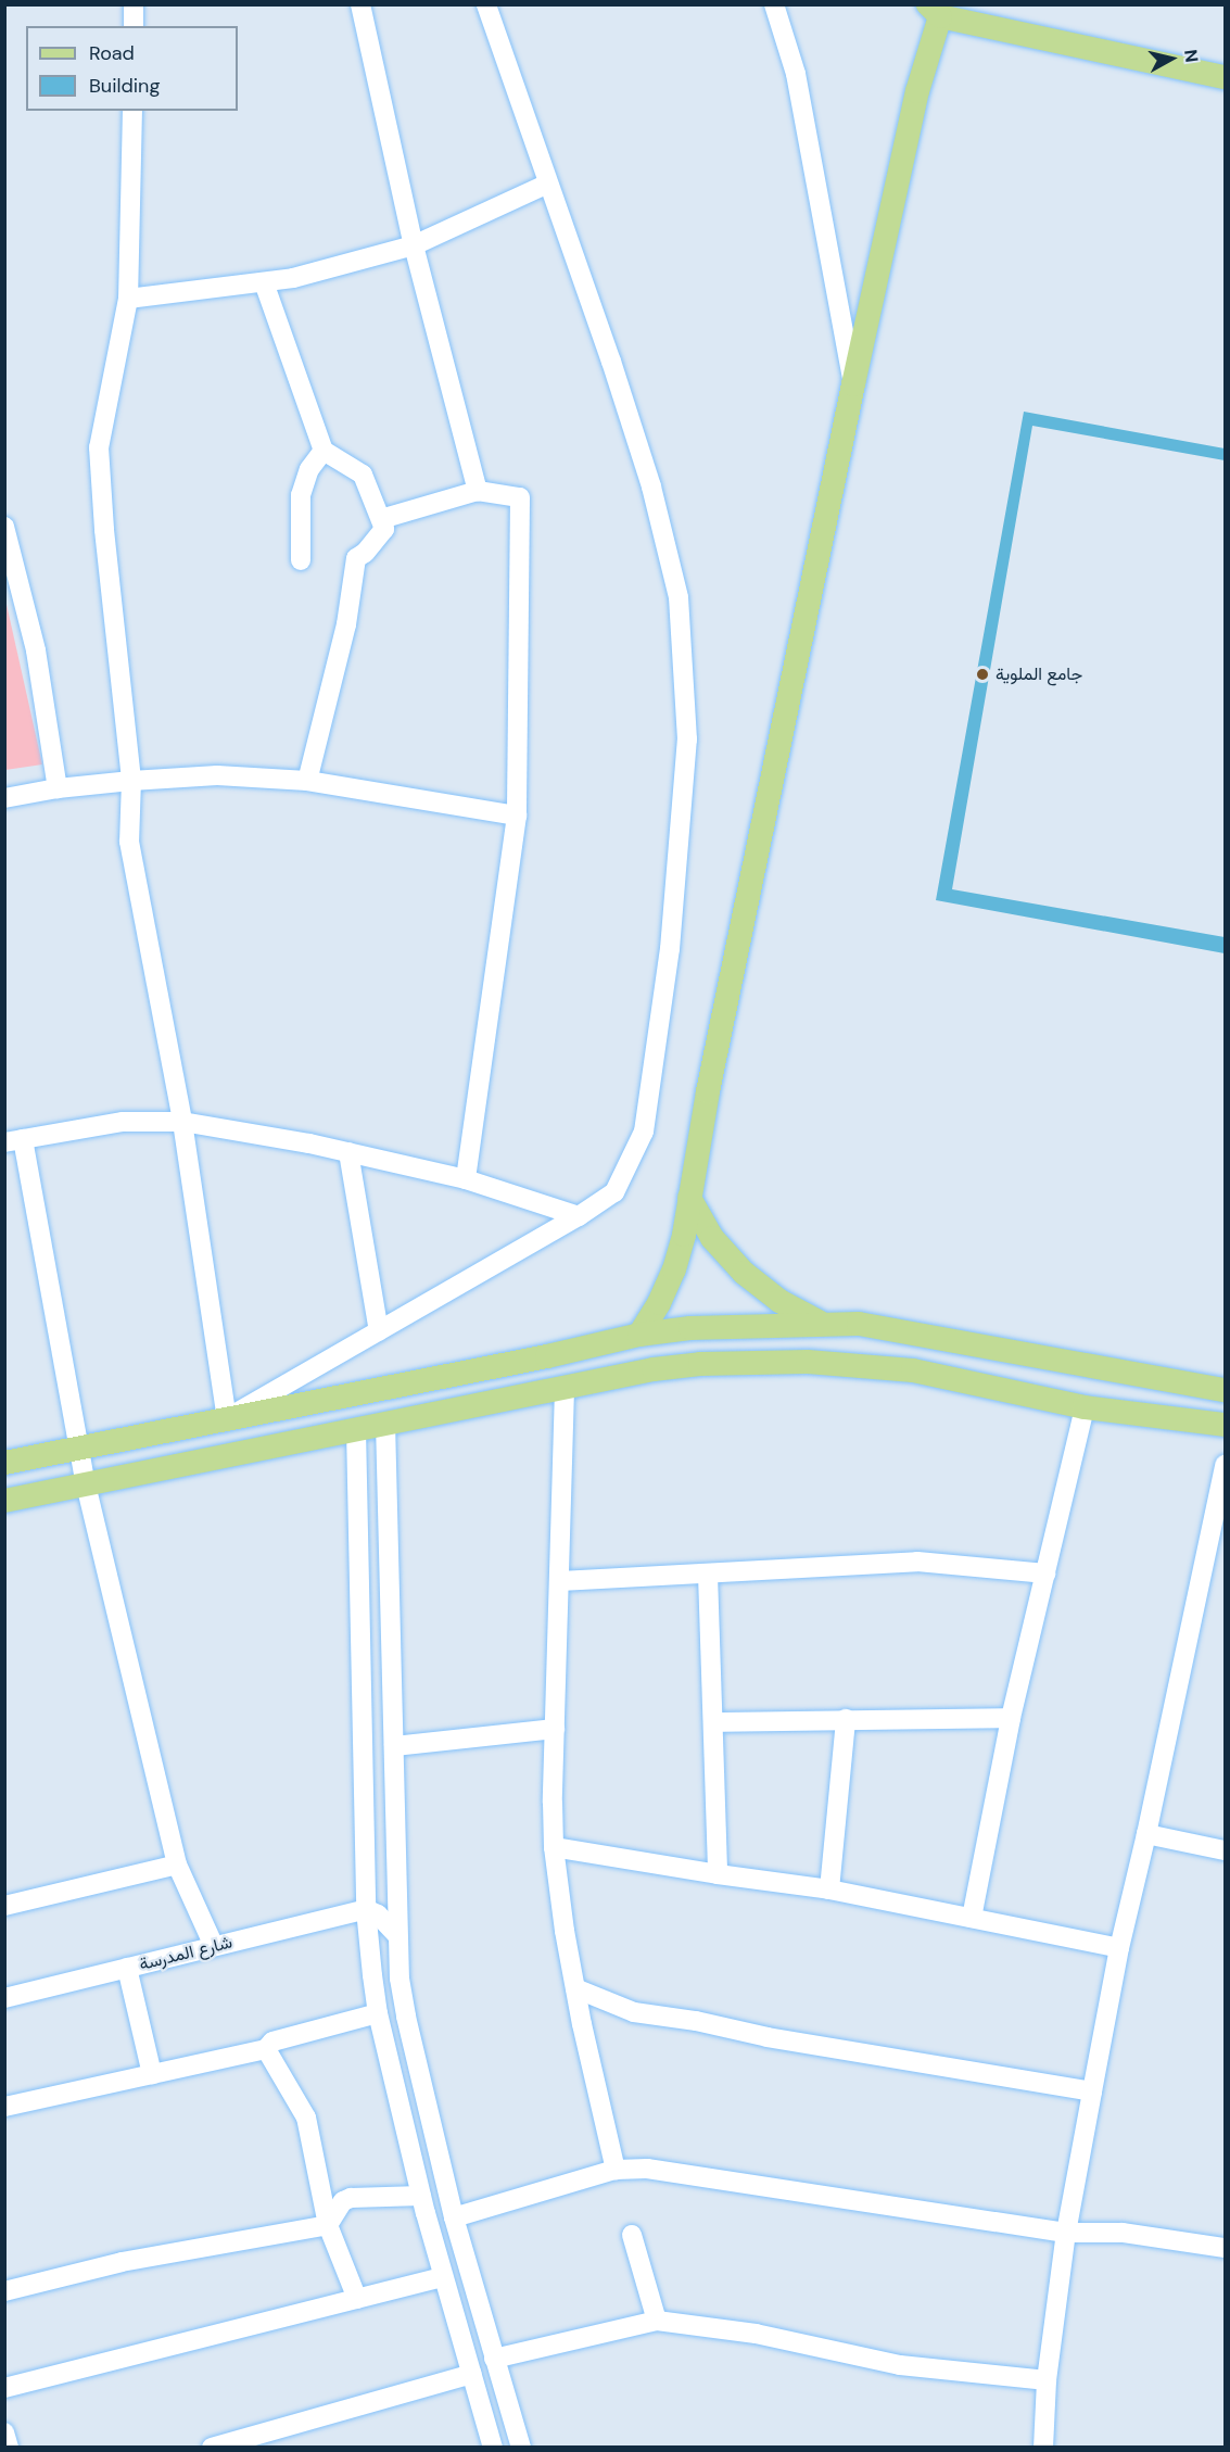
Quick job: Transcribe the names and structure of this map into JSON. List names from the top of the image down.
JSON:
{
  "streets": {
    "street": ["شارع المدرسة"]
  },
  "places": ["جامع الملوية"],
  "legend": ["Road", "Building"],
  "north": "right"
}
